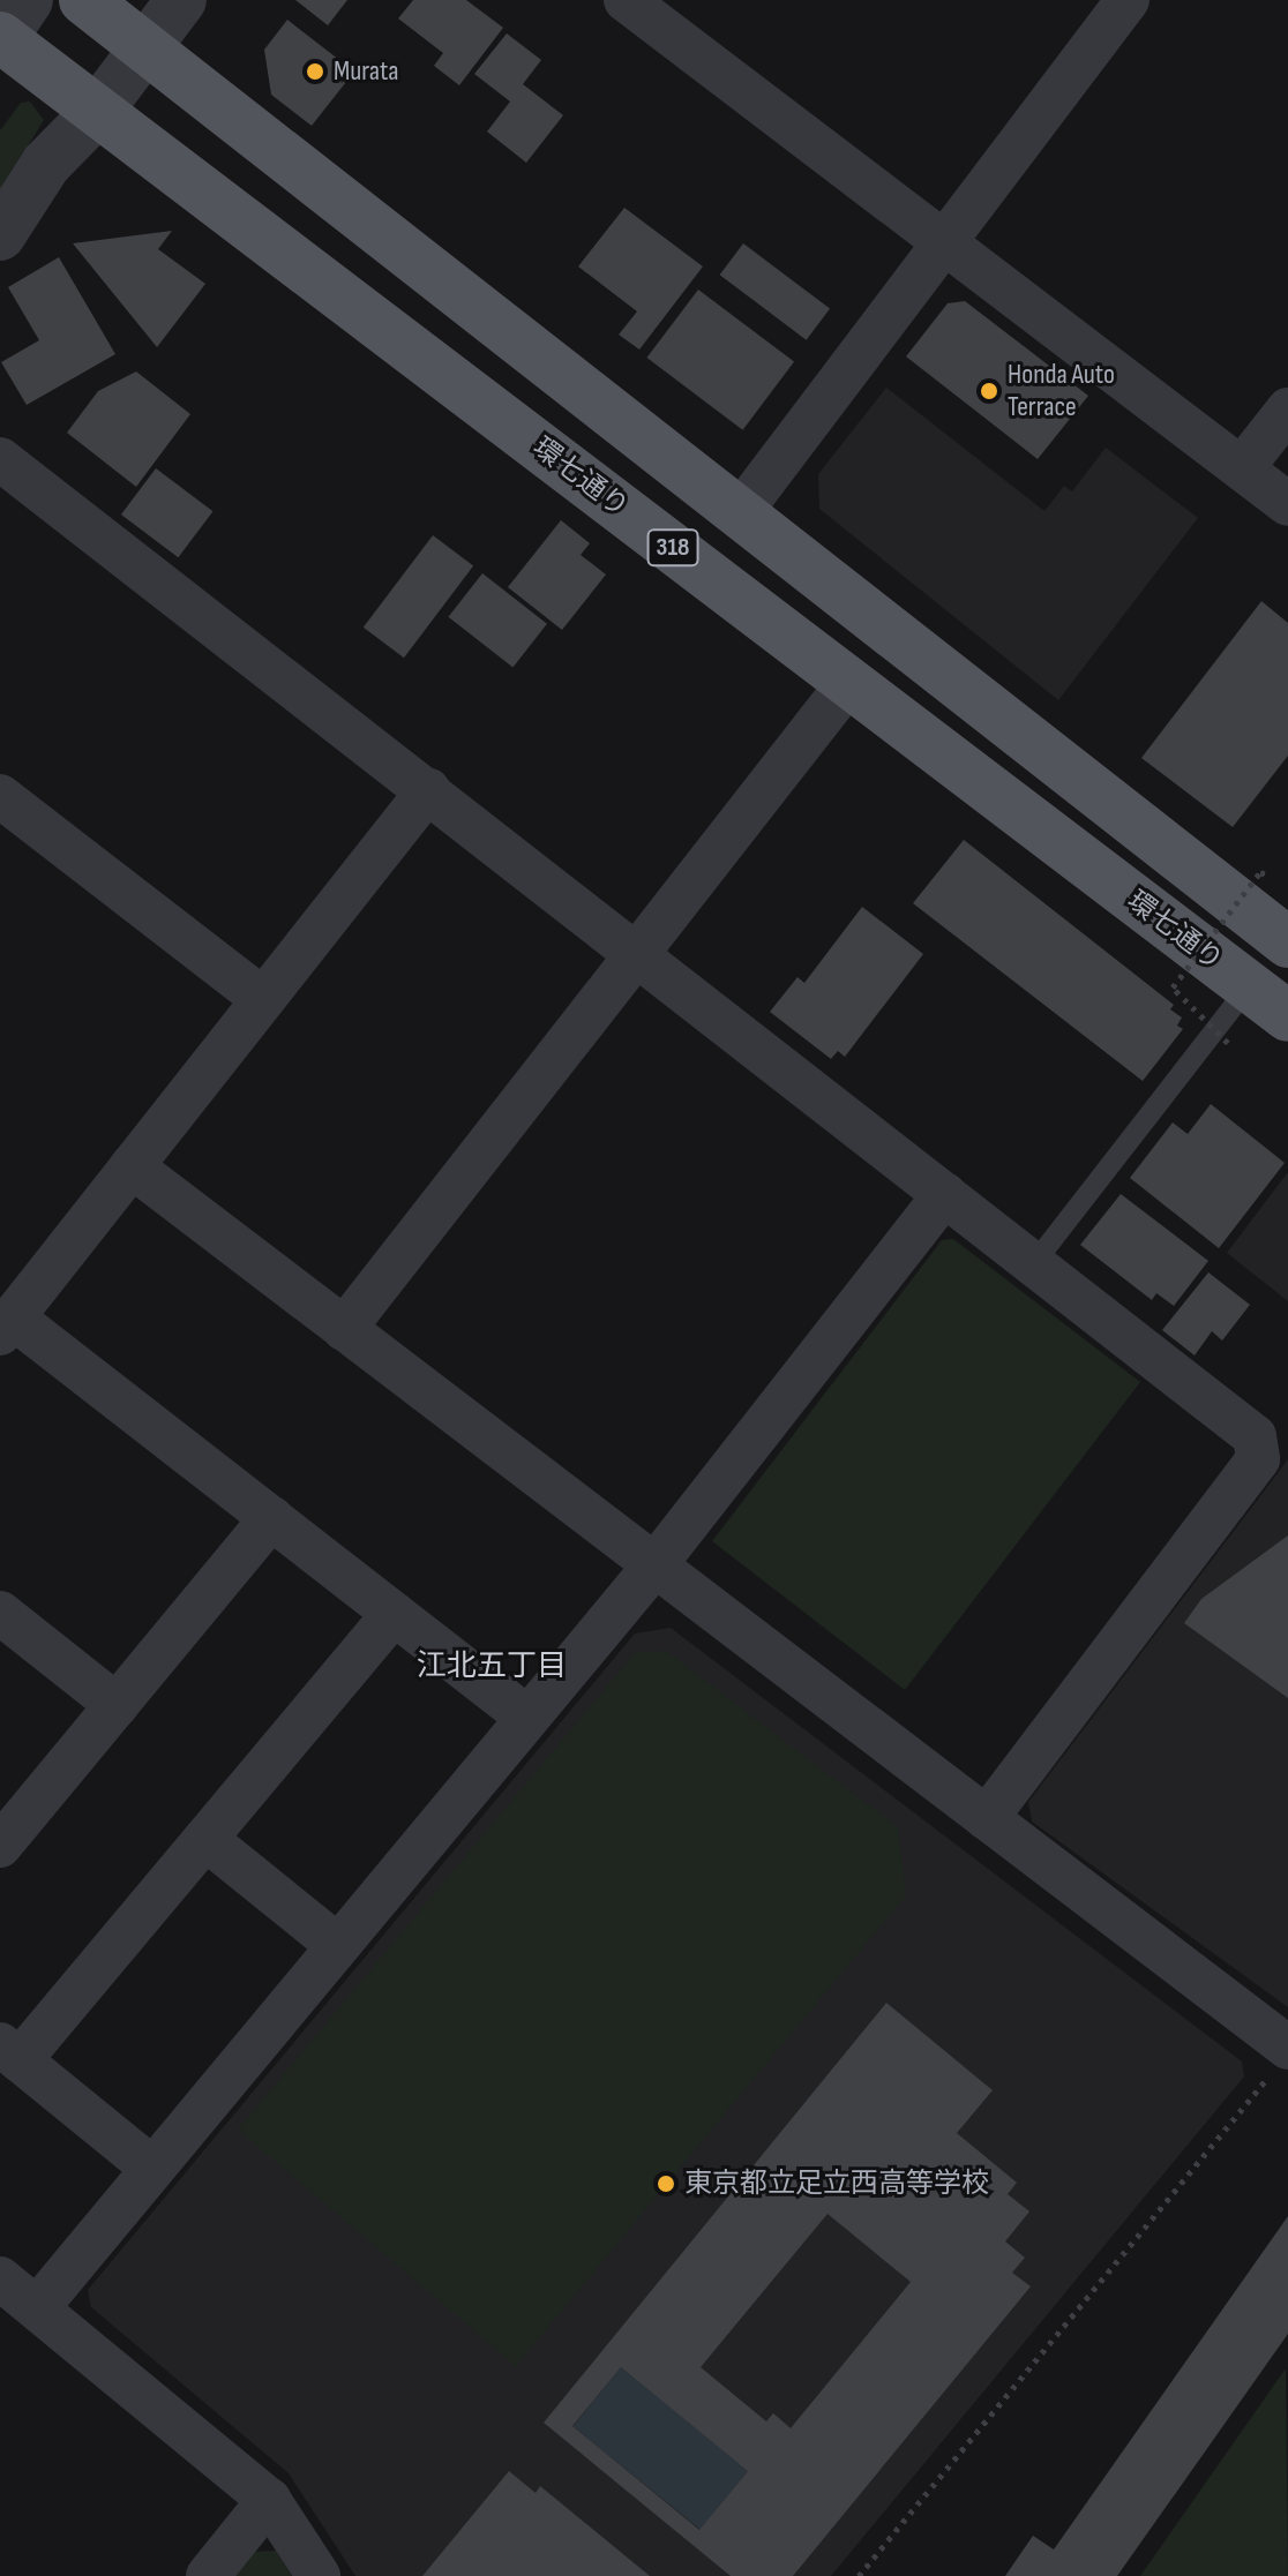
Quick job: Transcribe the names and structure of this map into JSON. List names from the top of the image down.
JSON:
{
  "streets": {
    "main road": ["環七通り", "318"]
  },
  "districts": ["江北五丁目"],
  "places": ["Murata", "Honda Auto Terrace", "東京都立足立西高等学校"]
}
